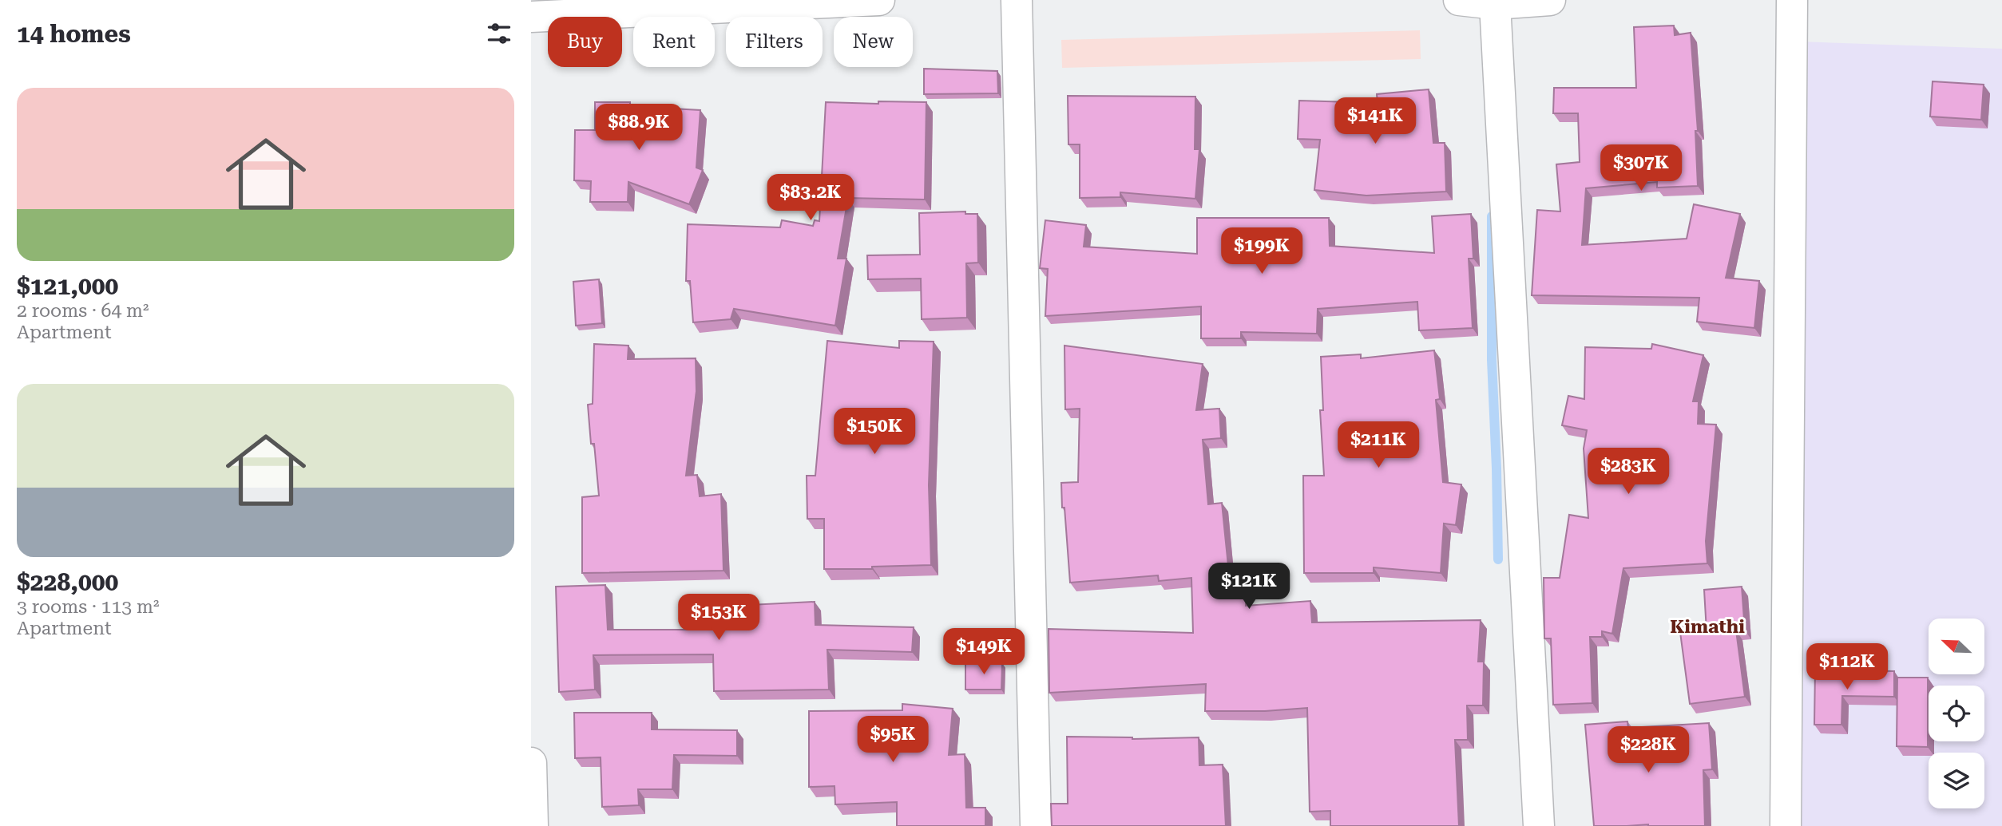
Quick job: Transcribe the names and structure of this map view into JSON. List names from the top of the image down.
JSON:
{
  "districts": ["Kimathi"],
  "north": "top left",
  "page": {
    "heading": "14 homes",
    "chip": [
      "Buy",
      "Rent",
      "Filters",
      "New"
    ],
    "list": [
      {
        "name": "$121,000",
        "note": "2 rooms · 64 m² · Apartment"
      },
      {
        "name": "$228,000",
        "note": "3 rooms · 113 m² · Apartment"
      }
    ],
    "price": [
      "$141K",
      "$88.9K",
      "$307K",
      "$83.2K",
      "$199K",
      "$150K",
      "$211K",
      "$283K",
      "$121K",
      "$153K",
      "$149K",
      "$112K",
      "$95K",
      "$228K"
    ]
  }
}
